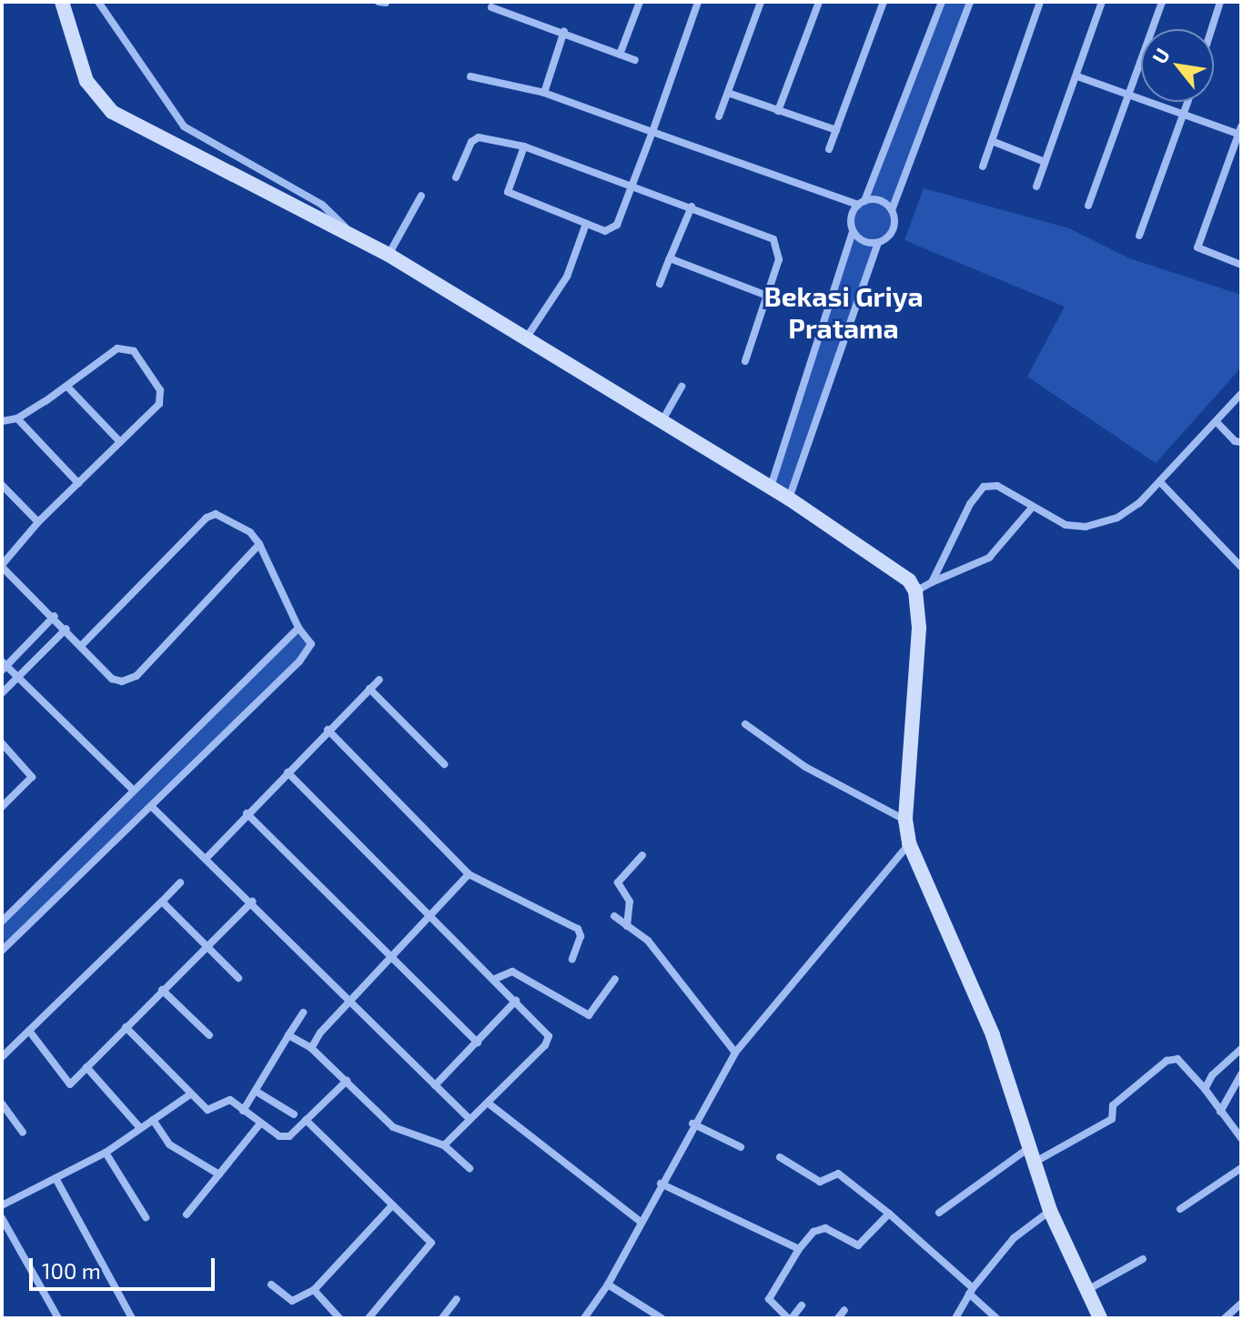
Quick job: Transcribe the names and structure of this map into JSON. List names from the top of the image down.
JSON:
{
  "districts": ["Bekasi Griya Pratama"],
  "scale_bar": "100 m",
  "north": "top left"
}
